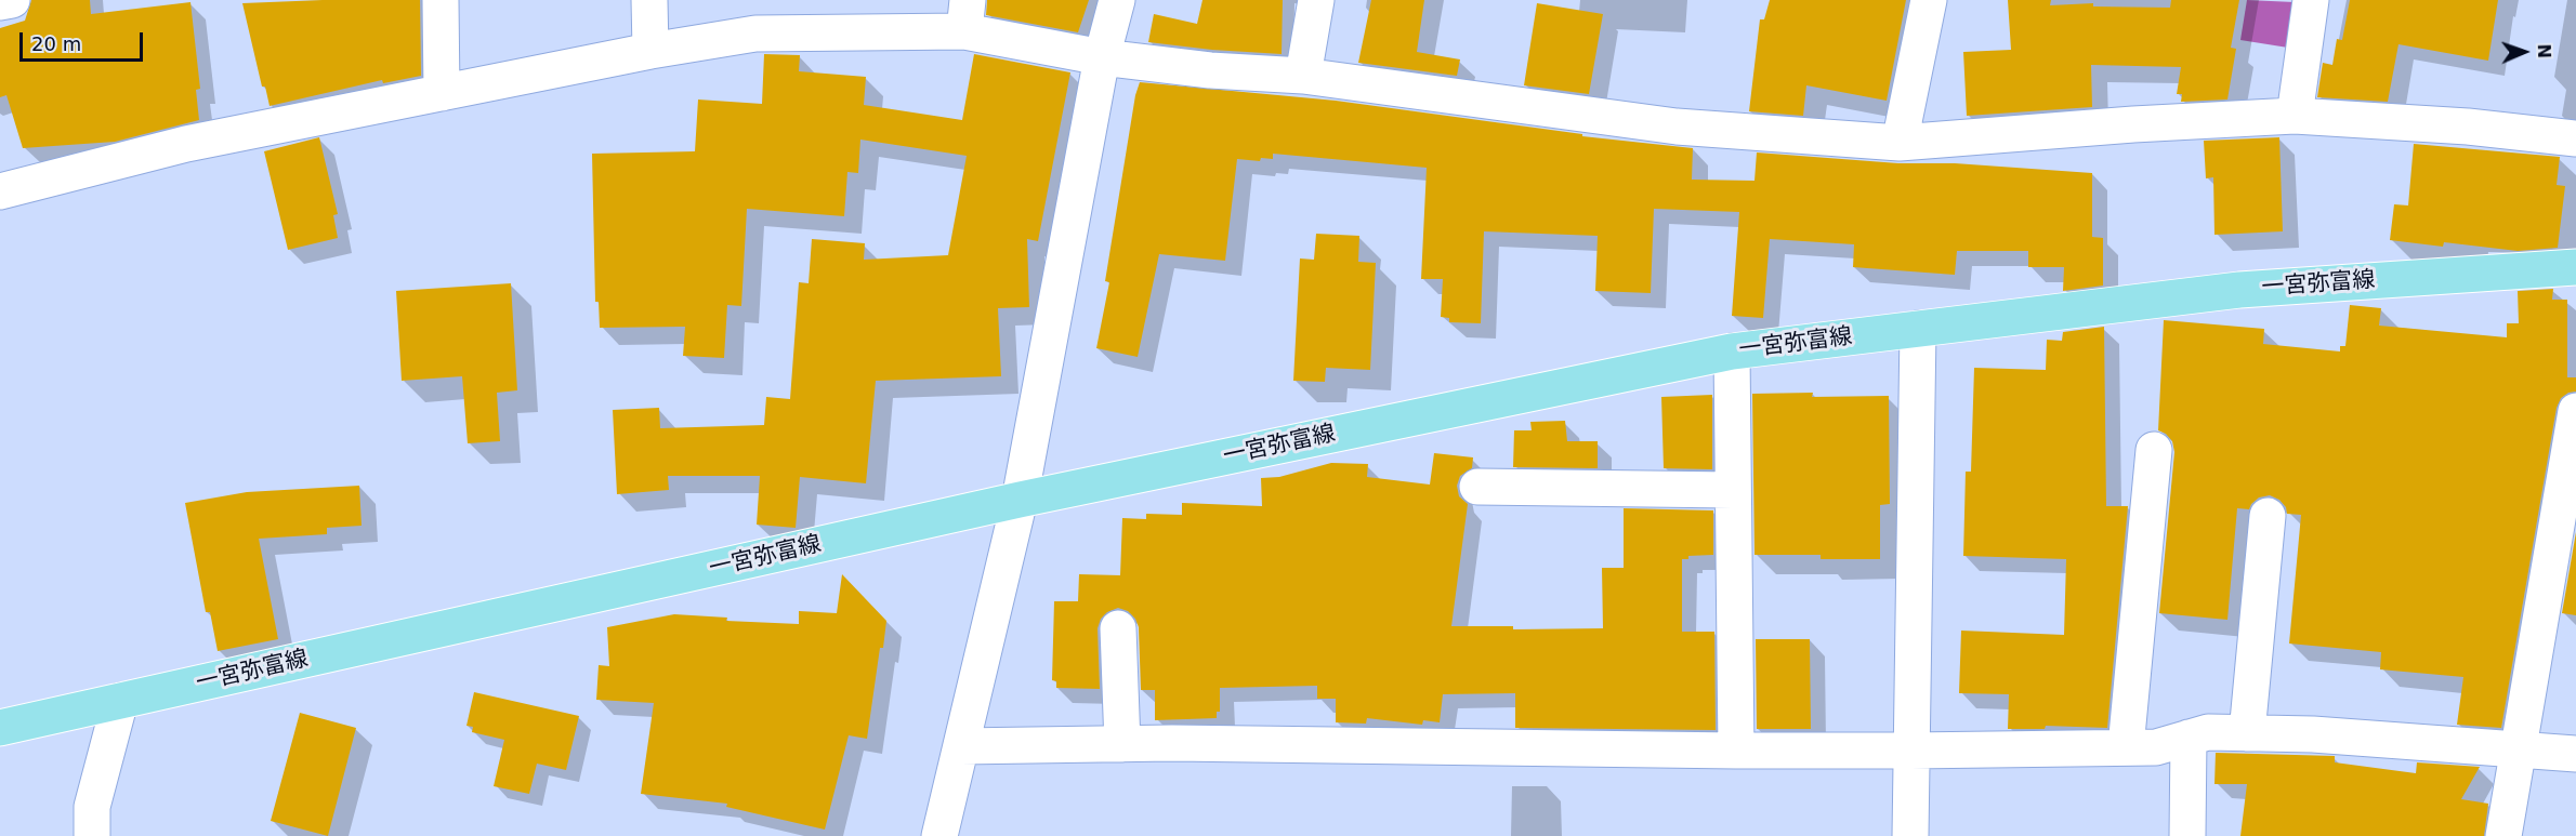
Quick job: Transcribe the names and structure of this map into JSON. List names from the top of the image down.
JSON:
{
  "streets": {
    "main road": ["一宮弥富線"]
  },
  "scale_bar": "20 m",
  "north": "right"
}
